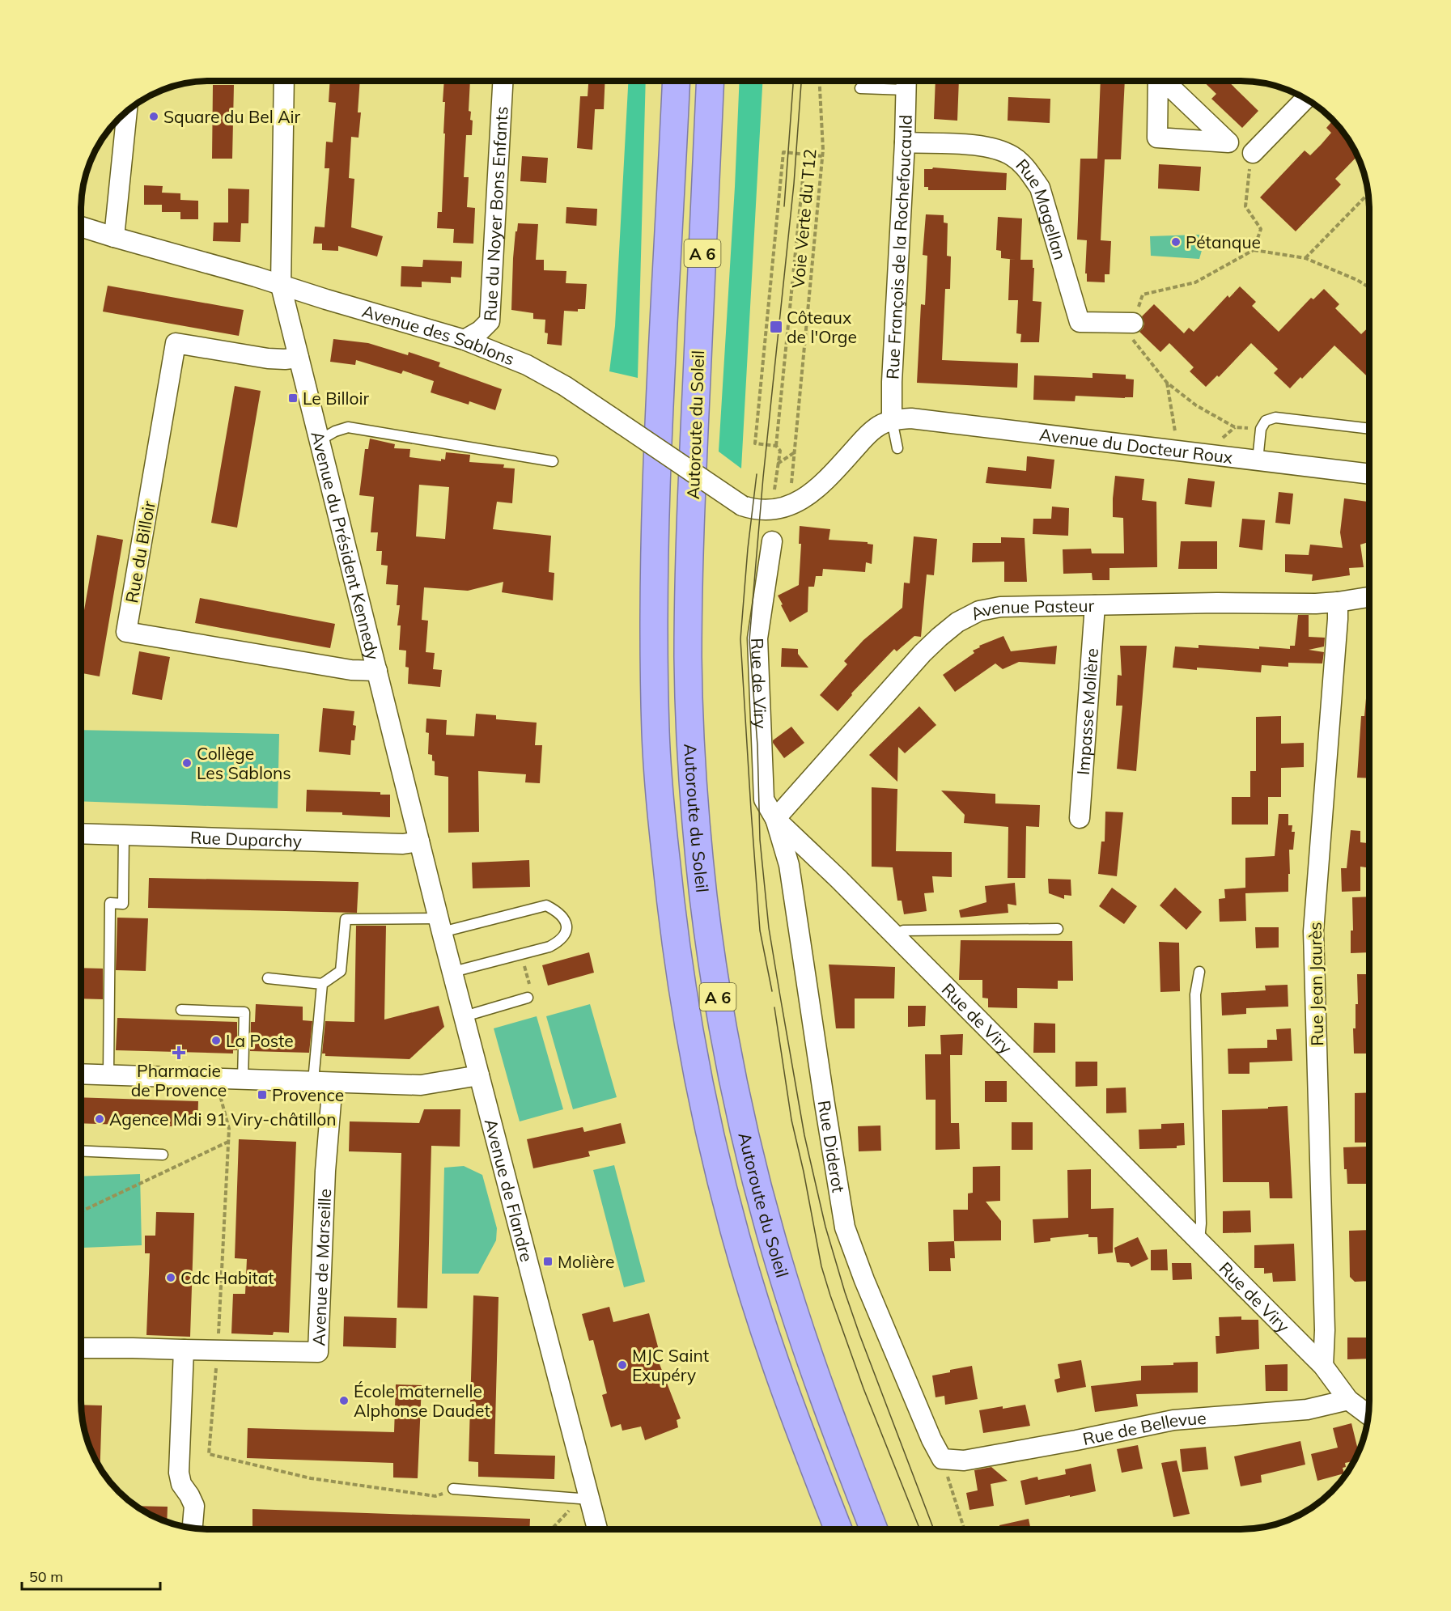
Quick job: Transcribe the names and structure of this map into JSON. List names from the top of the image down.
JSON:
{
  "streets": {
    "highway": ["A 6", "Autoroute du Soleil"],
    "street": [
      "Rue du Noyer Bons Enfants",
      "Rue Magellan",
      "Rue François de la Rochefoucauld",
      "Avenue des Sablons",
      "Avenue du Docteur Roux",
      "Avenue du Président Kennedy",
      "Rue du Billoir",
      "Avenue Pasteur",
      "Rue de Viry",
      "Impasse Molière",
      "Rue Duparchy",
      "Rue Jean Jaurès",
      "Rue Diderot",
      "Avenue de Flandre",
      "Avenue de Marseille",
      "Rue de Bellevue"
    ],
    "path": ["Voie Verte du T12"]
  },
  "crossings": [
    ["Rue du Noyer Bons Enfants", "Avenue des Sablons"],
    ["Rue Magellan", "Rue François de la Rochefoucauld"],
    ["Rue François de la Rochefoucauld", "Avenue du Docteur Roux"],
    ["Avenue des Sablons", "Avenue du Président Kennedy"],
    ["Avenue du Président Kennedy", "Rue du Billoir"],
    ["Avenue du Président Kennedy", "Rue Duparchy"],
    ["Avenue du Président Kennedy", "Avenue de Flandre"],
    ["Avenue Pasteur", "Rue de Viry"],
    ["Avenue Pasteur", "Impasse Molière"],
    ["Avenue Pasteur", "Rue Jean Jaurès"],
    ["Avenue Pasteur", "Rue Diderot"],
    ["Rue de Viry", "Rue Jean Jaurès"],
    ["Rue de Viry", "Rue Diderot"],
    ["Rue de Viry", "Rue de Bellevue"],
    ["Rue Duparchy", "Avenue de Flandre"],
    ["Rue Diderot", "Rue de Bellevue"]
  ],
  "places": {
    "other": [
      "Square du Bel Air",
      "Pétanque",
      "Collège Les Sablons",
      "La Poste",
      "Agence Mdi 91 Viry-châtillon",
      "Cdc Habitat",
      "MJC Saint Exupéry",
      "École maternelle Alphonse Daudet"
    ],
    "transit": [
      "Côteaux de l'Orge",
      "Le Billoir",
      "Provence",
      "Molière"
    ],
    "health": ["Pharmacie de Provence"]
  },
  "scale_bar": "50 m"
}
